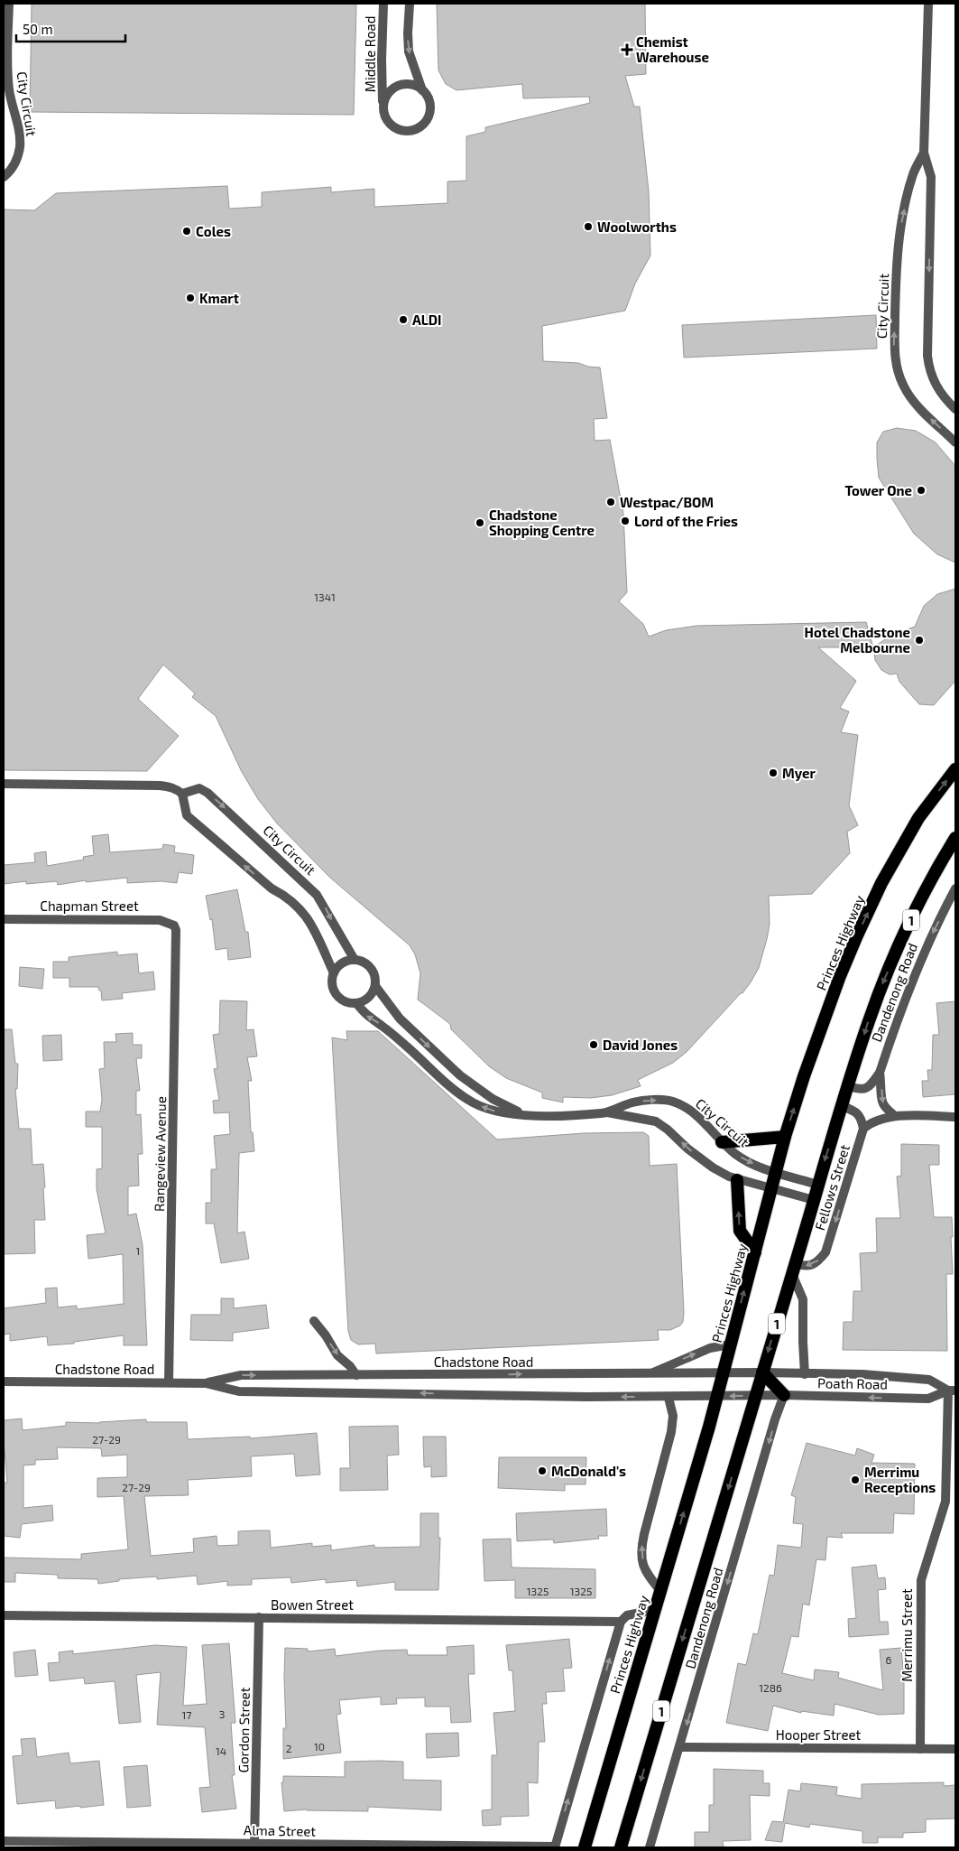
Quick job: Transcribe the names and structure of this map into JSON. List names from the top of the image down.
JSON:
{
  "streets": {
    "highway": ["1", "Princes Highway"],
    "street": [
      "Middle Road",
      "City Circuit",
      "Chapman Street",
      "Dandenong Road",
      "Rangeview Avenue",
      "Fellows Street",
      "Chadstone Road",
      "Poath Road",
      "Bowen Street",
      "Merrimu Street",
      "Gordon Street",
      "Hooper Street",
      "Alma Street"
    ]
  },
  "crossings": [
    ["City Circuit", "1"],
    ["City Circuit", "Princes Highway"],
    ["Chapman Street", "Rangeview Avenue"],
    ["1", "Dandenong Road"],
    ["1", "Fellows Street"],
    ["1", "Chadstone Road"],
    ["1", "Poath Road"],
    ["Princes Highway", "Chadstone Road"],
    ["Dandenong Road", "Poath Road"],
    ["Dandenong Road", "Hooper Street"],
    ["Rangeview Avenue", "Chadstone Road"],
    ["Chadstone Road", "Poath Road"],
    ["Poath Road", "Merrimu Street"],
    ["Bowen Street", "Gordon Street"],
    ["Merrimu Street", "Hooper Street"],
    ["Gordon Street", "Alma Street"]
  ],
  "one_way": ["Dandenong Road", "Fellows Street"],
  "places": {
    "health": ["Chemist Warehouse"],
    "other": [
      "Woolworths",
      "Coles",
      "Kmart",
      "ALDI",
      "Tower One",
      "Westpac/BOM",
      "Lord of the Fries",
      "Chadstone Shopping Centre",
      "Hotel Chadstone Melbourne",
      "Myer",
      "David Jones",
      "McDonald's",
      "Merrimu Receptions"
    ]
  },
  "house_numbers": [
    "1341",
    "1",
    "27-29",
    "27-29",
    "1325",
    "1325",
    "6",
    "1286",
    "3",
    "17",
    "10",
    "2",
    "14"
  ],
  "scale_bar": "50 m"
}
